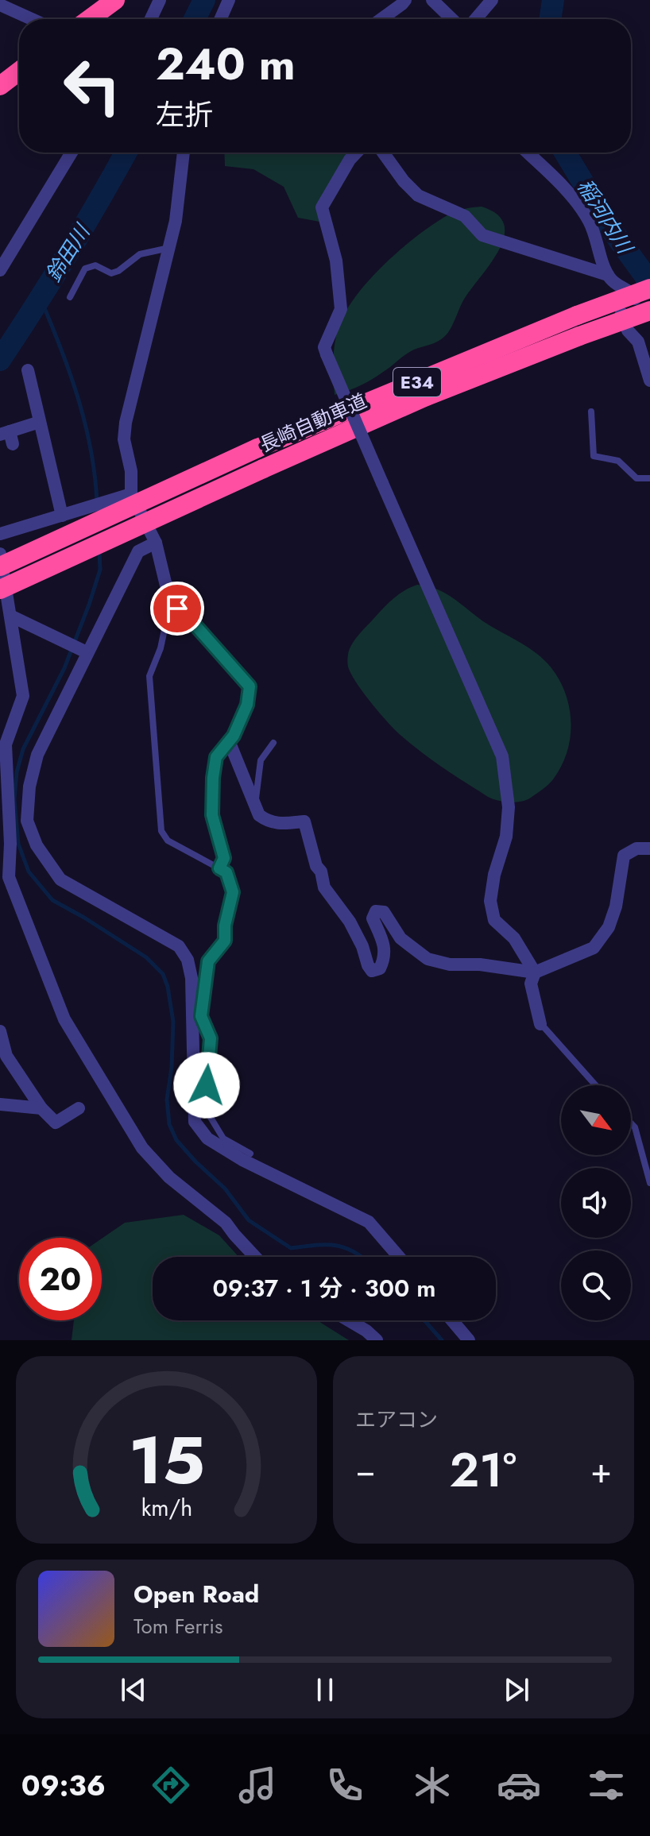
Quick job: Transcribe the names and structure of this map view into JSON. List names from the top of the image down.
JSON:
{
  "streets": {
    "highway": ["E34", "長崎自動車道"]
  },
  "water": ["稲河内川", "鈴田川"],
  "north": "bottom right",
  "page": {
    "turn": ["240 m", "左折"],
    "limit": "20",
    "trip": "09:37 · 1 分 · 300 m",
    "tile": "エアコン",
    "heat": ["−", "21°", "+"],
    "song": ["Open Road", "Tom Ferris"],
    "tabs": "09:36",
    "gauge": ["15", "km/h"]
  }
}
